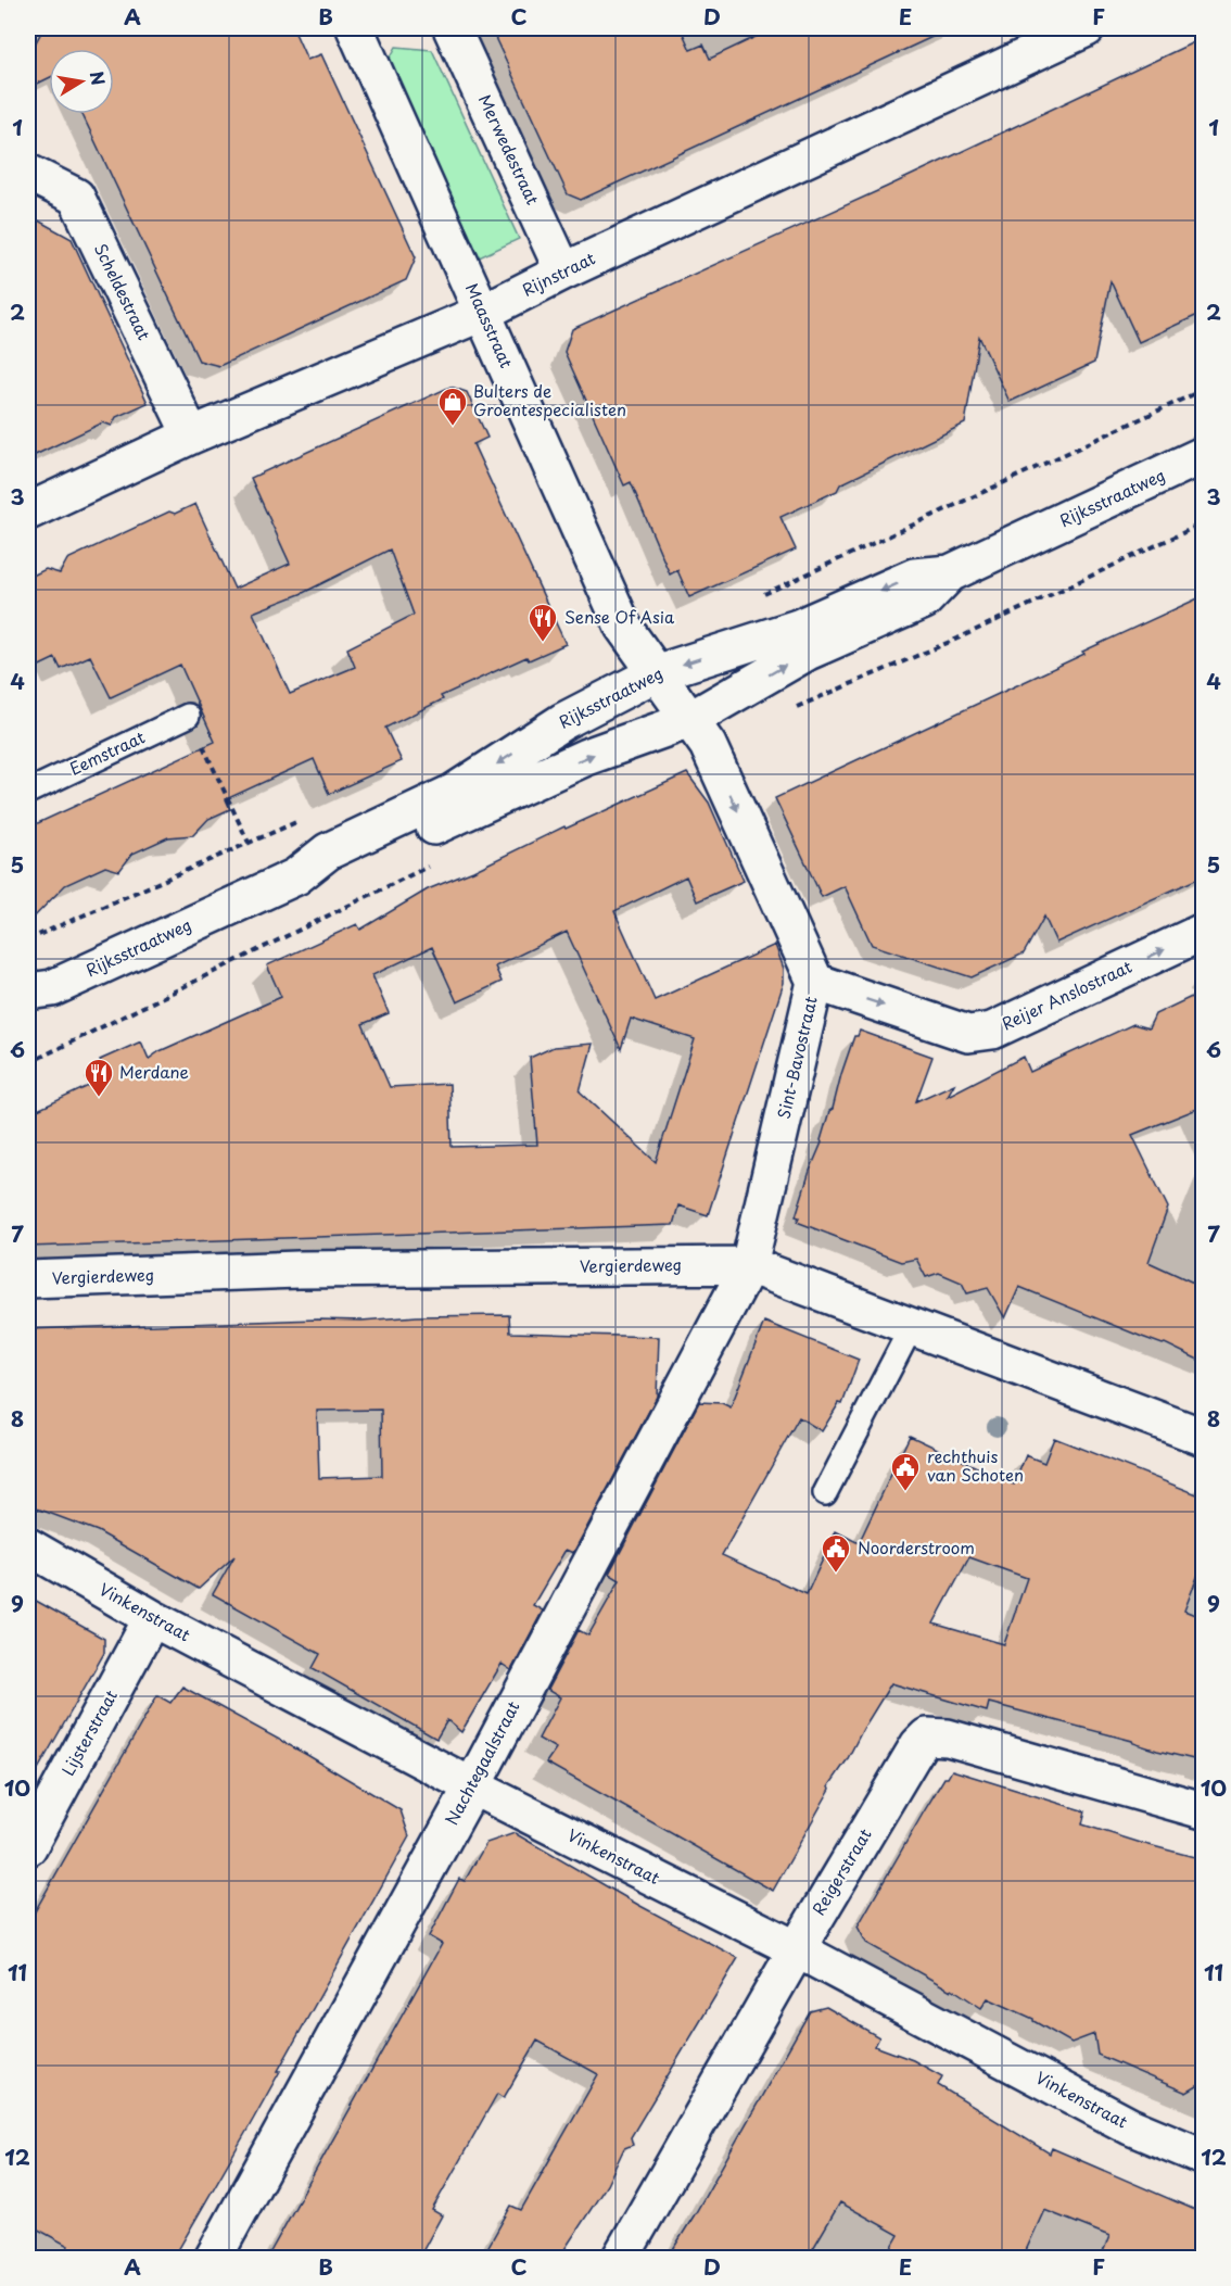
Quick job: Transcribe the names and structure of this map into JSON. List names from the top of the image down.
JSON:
{
  "streets": {
    "street": [
      "Merwedestraat",
      "Rijnstraat",
      "Scheldestraat",
      "Maasstraat",
      "Rijksstraatweg",
      "Reijer Anslostraat",
      "Sint-Bavostraat",
      "Vergierdeweg",
      "Vinkenstraat",
      "Lijsterstraat",
      "Nachtegaalstraat",
      "Reigerstraat"
    ],
    "lane": ["Eemstraat"]
  },
  "crossings": [
    ["Merwedestraat", "Rijnstraat"],
    ["Rijnstraat", "Scheldestraat"],
    ["Rijnstraat", "Maasstraat"],
    ["Maasstraat", "Rijksstraatweg"],
    ["Maasstraat", "Sint-Bavostraat"],
    ["Rijksstraatweg", "Sint-Bavostraat"],
    ["Reijer Anslostraat", "Sint-Bavostraat"],
    ["Sint-Bavostraat", "Vergierdeweg"],
    ["Sint-Bavostraat", "Nachtegaalstraat"],
    ["Vergierdeweg", "Nachtegaalstraat"],
    ["Vinkenstraat", "Lijsterstraat"],
    ["Vinkenstraat", "Nachtegaalstraat"],
    ["Vinkenstraat", "Reigerstraat"]
  ],
  "one_way": ["Reijer Anslostraat", "Sint-Bavostraat"],
  "places": {
    "shop": ["Bulters de Groentespecialisten"],
    "restaurant": ["Sense Of Asia", "Merdane"],
    "public building": ["rechthuis van Schoten", "Noorderstroom"]
  },
  "north": "right",
  "grid": {
    "columns": [
      "A",
      "B",
      "C",
      "D",
      "E",
      "F"
    ],
    "rows": [
      "1",
      "2",
      "3",
      "4",
      "5",
      "6",
      "7",
      "8",
      "9",
      "10",
      "11",
      "12"
    ]
  }
}
